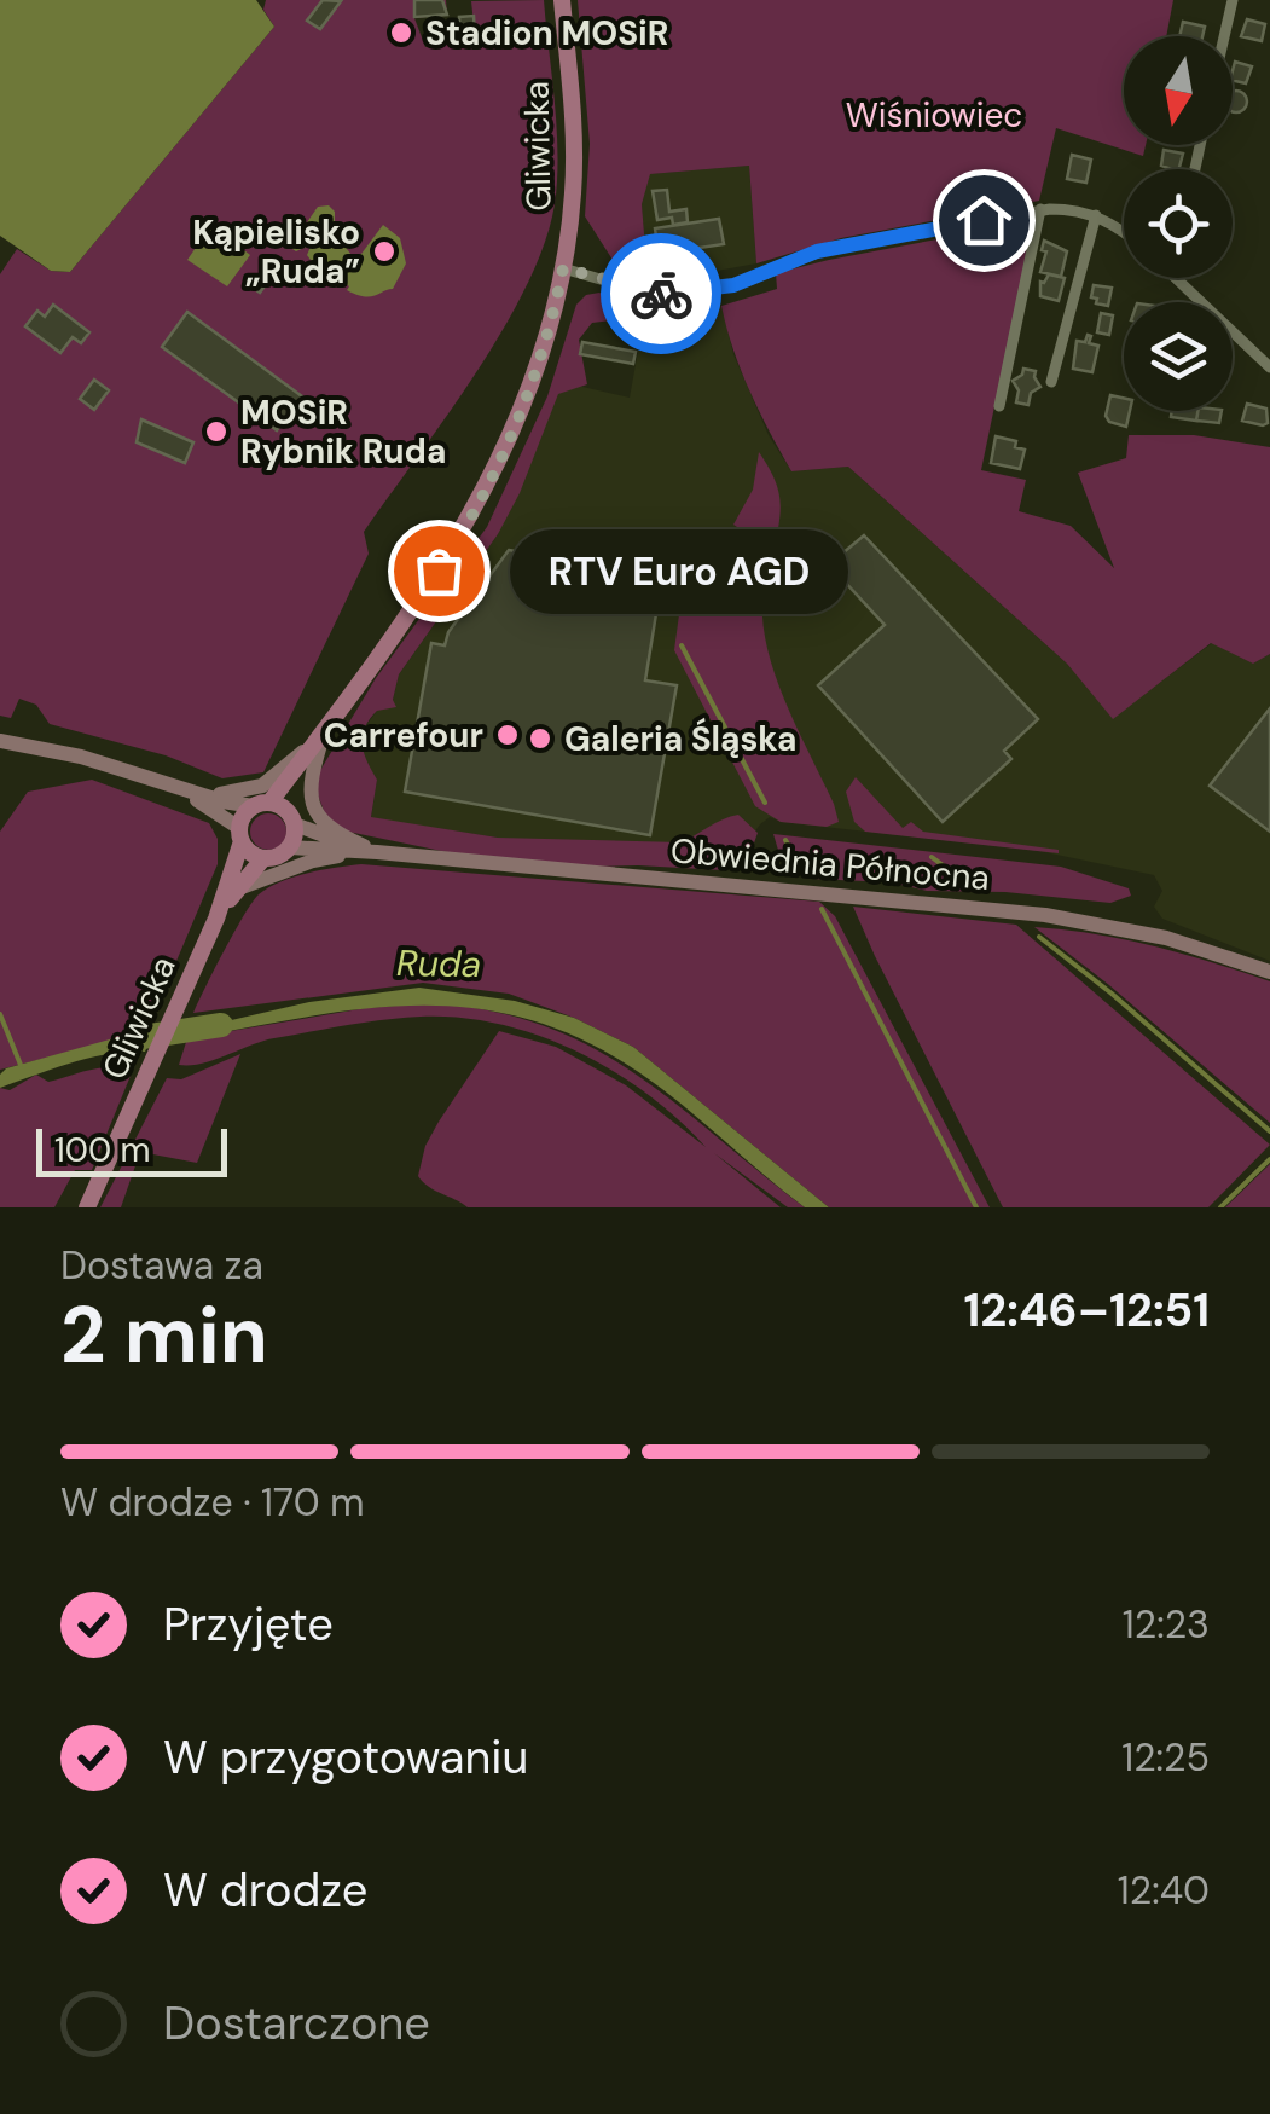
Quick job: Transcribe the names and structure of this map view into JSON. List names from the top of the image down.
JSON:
{
  "streets": {
    "main road": ["Gliwicka", "Obwiednia Północna"]
  },
  "crossings": [
    ["Gliwicka", "Obwiednia Północna"]
  ],
  "water": ["Ruda"],
  "parks": ["Wiśniowiec"],
  "places": [
    "Stadion MOSiR",
    "Kąpielisko „Ruda”",
    "MOSiR Rybnik Ruda",
    "RTV Euro AGD",
    "Carrefour",
    "Galeria Śląska"
  ],
  "scale_bar": "100 m",
  "north": "bottom",
  "page": {
    "bubble": "RTV Euro AGD",
    "scale": "100 m",
    "heading": ["2 min", "Dostawa za", "12:46–12:51"],
    "bar": "W drodze · 170 m",
    "list": [
      ["Przyjęte", "12:23"],
      ["W przygotowaniu", "12:25"],
      ["W drodze", "12:40"],
      "Dostarczone"
    ]
  }
}
